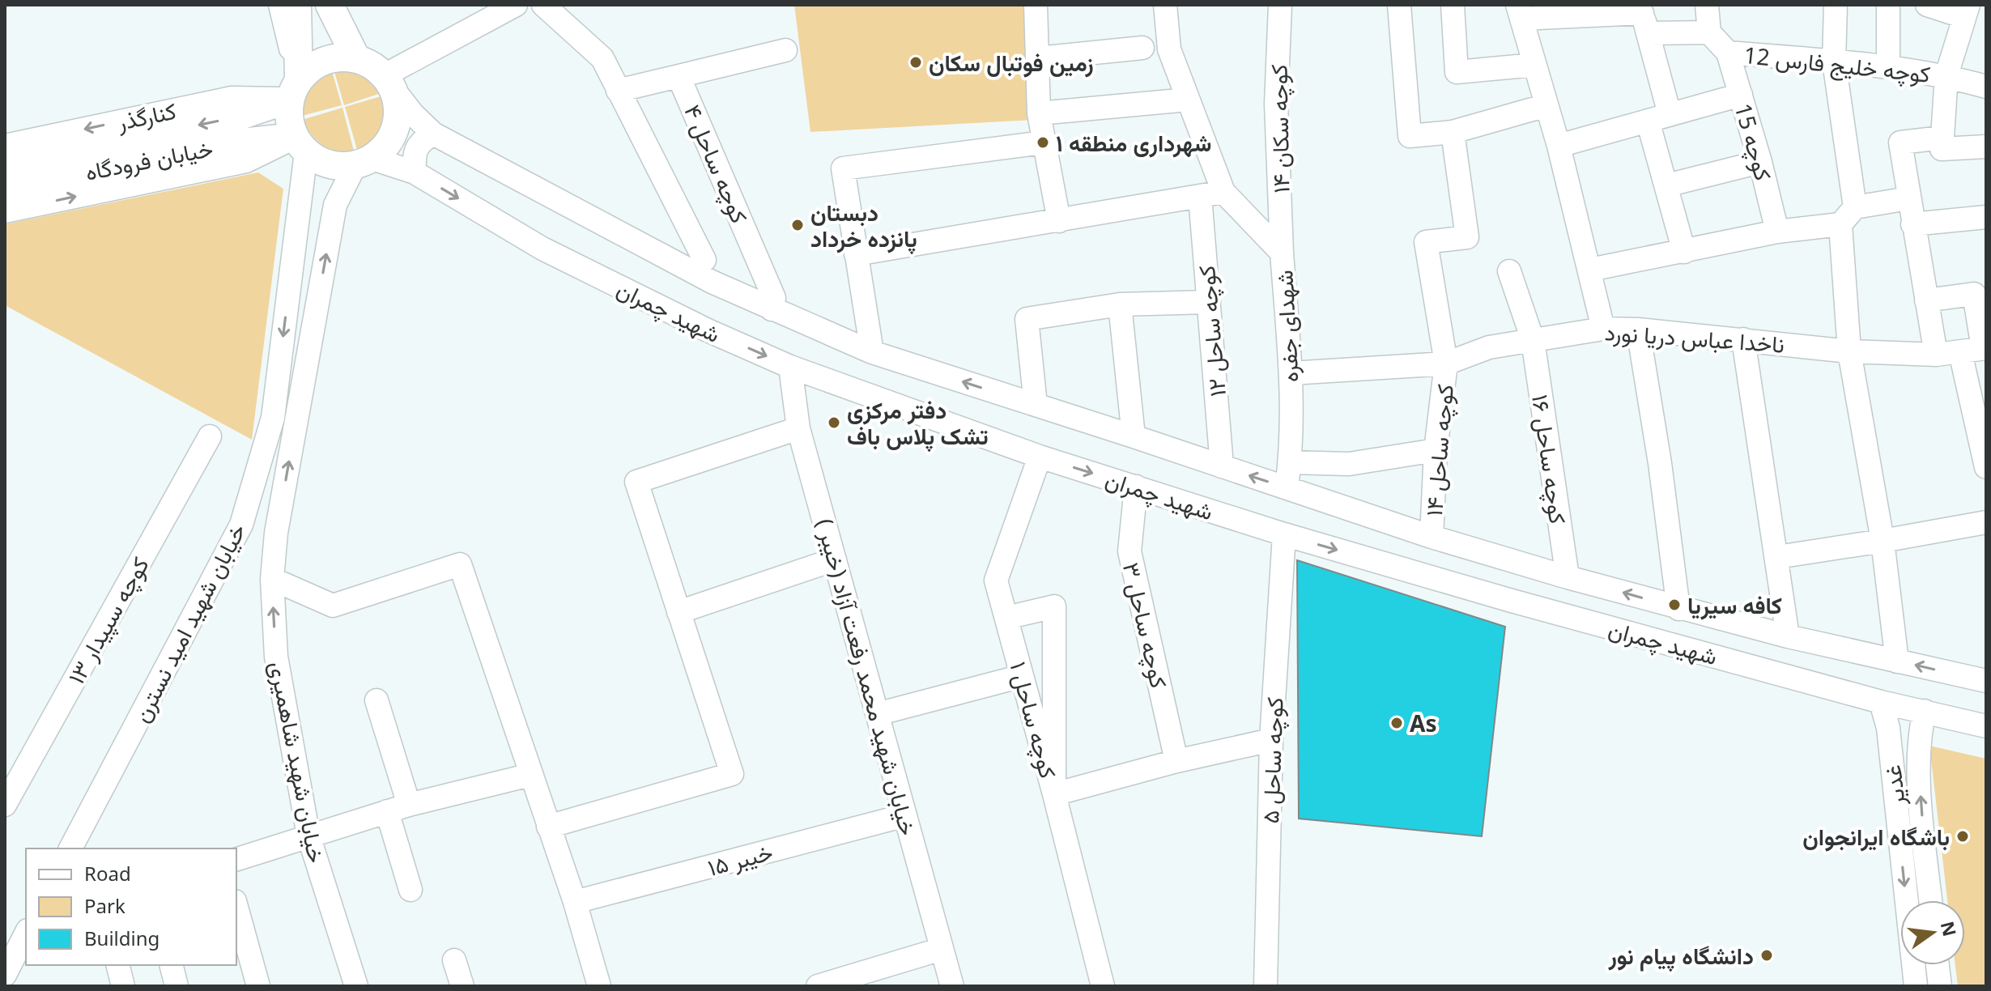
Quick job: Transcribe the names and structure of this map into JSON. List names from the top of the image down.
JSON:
{
  "streets": {
    "main road": ["خیابان فرودگاه"],
    "street": [
      "کوچه خلیج فارس 12",
      "کنارگذر",
      "کوچه سکان ۱۴",
      "کوچه 15",
      "کوچه ساحل ۴",
      "شهید چمران",
      "شهدای جفره",
      "کوچه ساحل ۱۲",
      "ناخدا عباس دریا نورد",
      "کوچه ساحل ۱۴",
      "کوچه ساحل ۱۶",
      "کوچه سپیدار ۱۳",
      "خیابان شهید امید نسترن",
      "کوچه ساحل ۳",
      "( خیبر) خیابان شهید محمد رفعت آزاد",
      "کوچه ساحل ۱",
      "کوچه ساحل ۵",
      "خیابان شهید شاهمیری",
      "غدیر",
      "خیبر ۱۵"
    ]
  },
  "crossings": [
    ["کوچه خلیج فارس 12", "کوچه 15"],
    ["کنارگذر", "خیابان فرودگاه"],
    ["کنارگذر", "شهید چمران"],
    ["کنارگذر", "خیابان شهید امید نسترن"],
    ["کوچه سکان ۱۴", "شهدای جفره"],
    ["خیابان فرودگاه", "شهید چمران"],
    ["خیابان فرودگاه", "خیابان شهید امید نسترن"],
    ["کوچه ساحل ۴", "شهید چمران"],
    ["شهید چمران", "شهدای جفره"],
    ["شهید چمران", "کوچه ساحل ۱۲"],
    ["شهید چمران", "کوچه ساحل ۱۴"],
    ["شهید چمران", "کوچه ساحل ۱۶"],
    ["شهید چمران", "خیابان شهید امید نسترن"],
    ["شهید چمران", "کوچه ساحل ۳"],
    ["شهید چمران", "( خیبر) خیابان شهید محمد رفعت آزاد"],
    ["شهید چمران", "کوچه ساحل ۱"],
    ["شهید چمران", "کوچه ساحل ۵"],
    ["شهید چمران", "غدیر"],
    ["شهدای جفره", "ناخدا عباس دریا نورد"],
    ["ناخدا عباس دریا نورد", "کوچه ساحل ۱۴"],
    ["ناخدا عباس دریا نورد", "کوچه ساحل ۱۶"],
    ["خیابان شهید امید نسترن", "خیابان شهید شاهمیری"],
    ["( خیبر) خیابان شهید محمد رفعت آزاد", "خیبر ۱۵"]
  ],
  "places": [
    "زمین فوتبال سکان",
    "شهرداری منطقه ١",
    "دبستان پانزده خرداد",
    "دفتر مرکزی تشک پلاس باف",
    "کافه سیریا",
    "As",
    "باشگاه ایرانجوان",
    "دانشگاه پیام نور"
  ],
  "legend": ["Road", "Park", "Building"],
  "north": "right"
}
